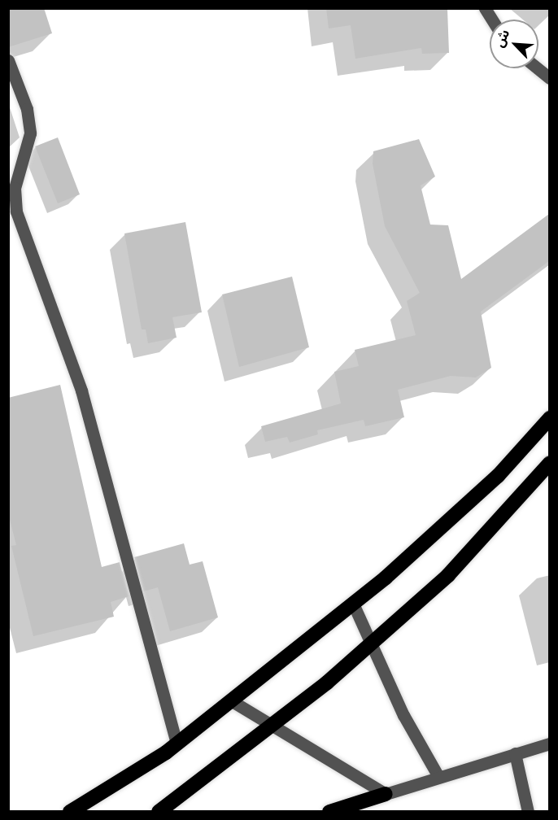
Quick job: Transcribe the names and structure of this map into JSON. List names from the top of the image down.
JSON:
{
  "north": "top left"
}
